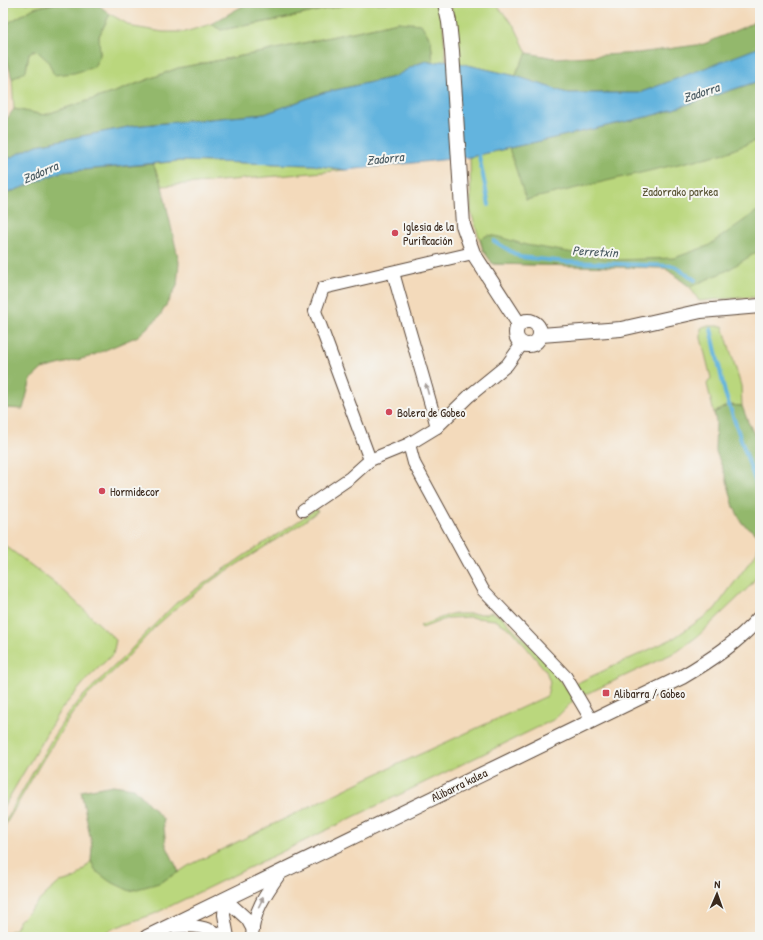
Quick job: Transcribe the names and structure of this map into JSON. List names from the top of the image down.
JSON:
{
  "streets": {
    "street": ["Alibarra kalea"]
  },
  "water": ["Zadorra", "Perretxin"],
  "parks": ["Zadorrako parkea"],
  "places": {
    "other": ["Iglesia de la Purificación", "Bolera de Gobeo", "Hormidecor"],
    "transit": ["Alibarra / Gobeo"]
  },
  "north": "top"
}
